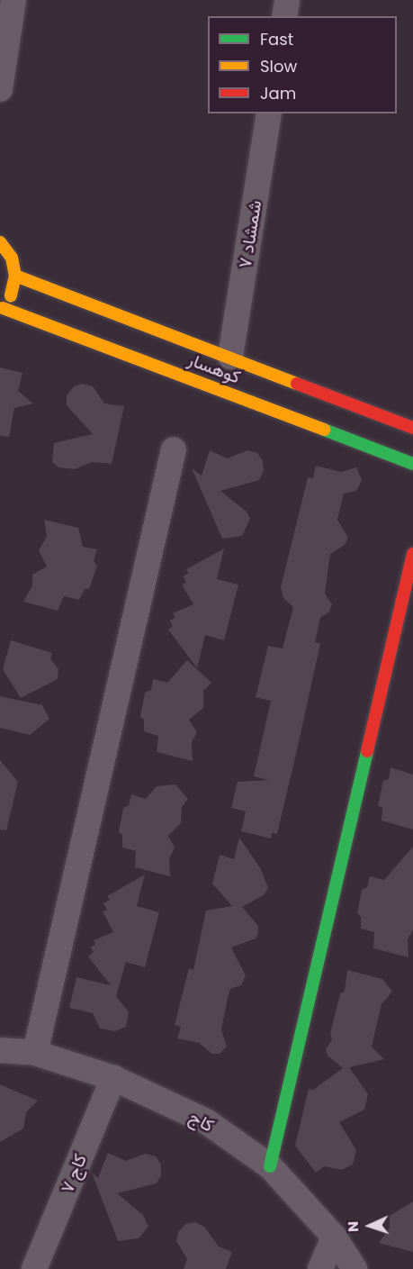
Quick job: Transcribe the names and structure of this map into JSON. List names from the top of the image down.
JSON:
{
  "streets": {
    "street": [
      "شمشاد ۷",
      "کوهسار",
      "کاج",
      "کاج ۷"
    ]
  },
  "crossings": [
    ["شمشاد ۷", "کوهسار"],
    ["کاج", "کاج ۷"]
  ],
  "legend": ["Fast", "Slow", "Jam"],
  "north": "left"
}
